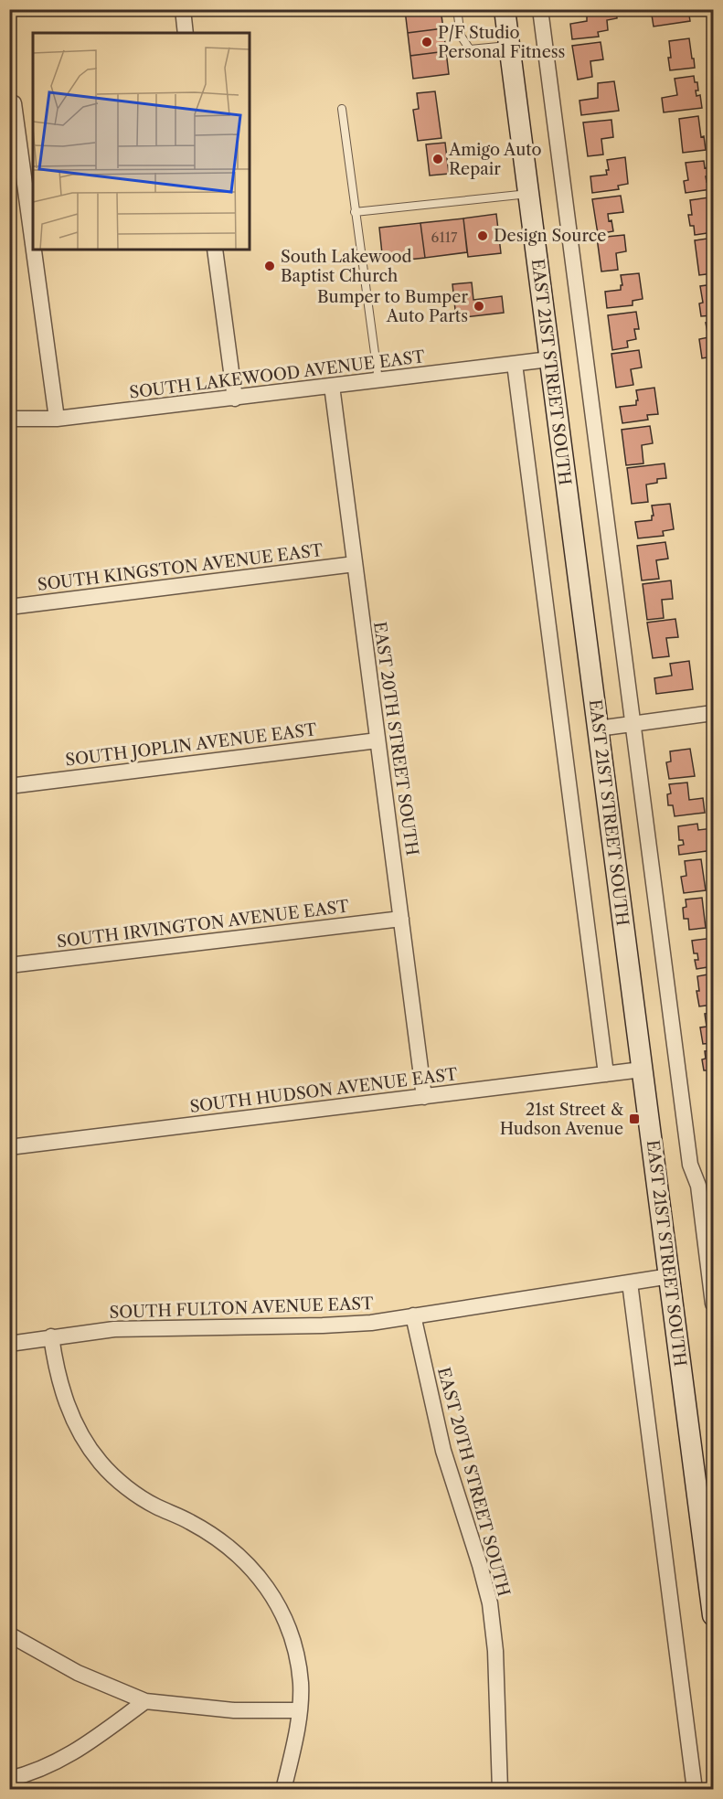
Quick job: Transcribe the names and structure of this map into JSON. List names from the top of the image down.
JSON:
{
  "streets": {
    "main road": ["EAST 21ST STREET SOUTH"],
    "street": [
      "SOUTH LAKEWOOD AVENUE EAST",
      "SOUTH KINGSTON AVENUE EAST",
      "EAST 20TH STREET SOUTH",
      "SOUTH JOPLIN AVENUE EAST",
      "SOUTH IRVINGTON AVENUE EAST",
      "SOUTH HUDSON AVENUE EAST",
      "SOUTH FULTON AVENUE EAST"
    ]
  },
  "crossings": [
    ["EAST 21ST STREET SOUTH", "SOUTH LAKEWOOD AVENUE EAST"],
    ["EAST 21ST STREET SOUTH", "SOUTH HUDSON AVENUE EAST"],
    ["EAST 21ST STREET SOUTH", "SOUTH FULTON AVENUE EAST"],
    ["SOUTH LAKEWOOD AVENUE EAST", "EAST 20TH STREET SOUTH"],
    ["SOUTH KINGSTON AVENUE EAST", "EAST 20TH STREET SOUTH"],
    ["EAST 20TH STREET SOUTH", "SOUTH JOPLIN AVENUE EAST"],
    ["EAST 20TH STREET SOUTH", "SOUTH IRVINGTON AVENUE EAST"],
    ["EAST 20TH STREET SOUTH", "SOUTH HUDSON AVENUE EAST"],
    ["EAST 20TH STREET SOUTH", "SOUTH FULTON AVENUE EAST"]
  ],
  "places": {
    "other": [
      "P/F Studio Personal Fitness",
      "Amigo Auto Repair",
      "Design Source",
      "South Lakewood Baptist Church",
      "Bumper to Bumper Auto Parts"
    ],
    "transit": ["21st Street & Hudson Avenue"]
  },
  "house_numbers": ["6117"]
}
